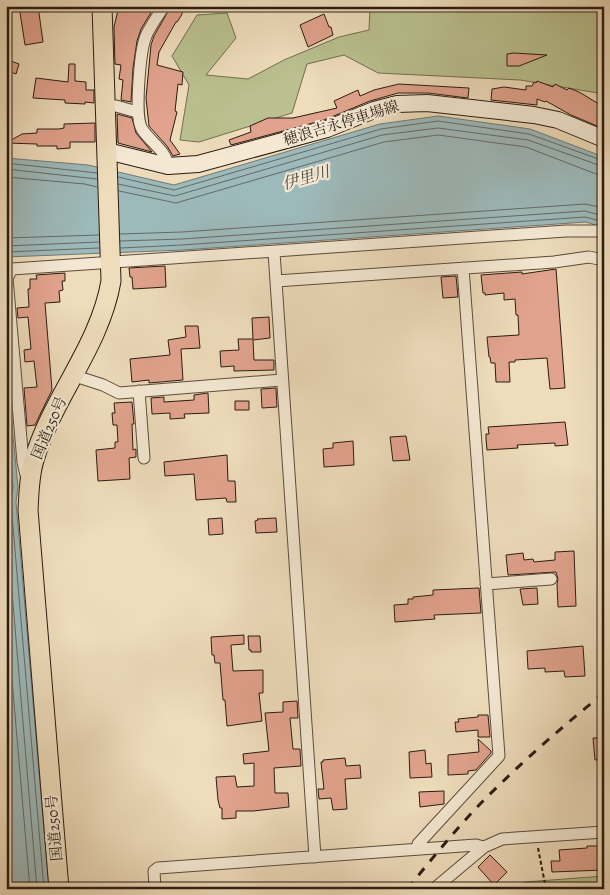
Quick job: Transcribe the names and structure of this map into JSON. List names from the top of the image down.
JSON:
{
  "streets": {
    "highway": ["国道250号"],
    "main road": ["穂浪吉永停車場線"]
  },
  "crossings": [
    ["穂浪吉永停車場線", "国道250号"]
  ],
  "water": ["伊里川"]
}
